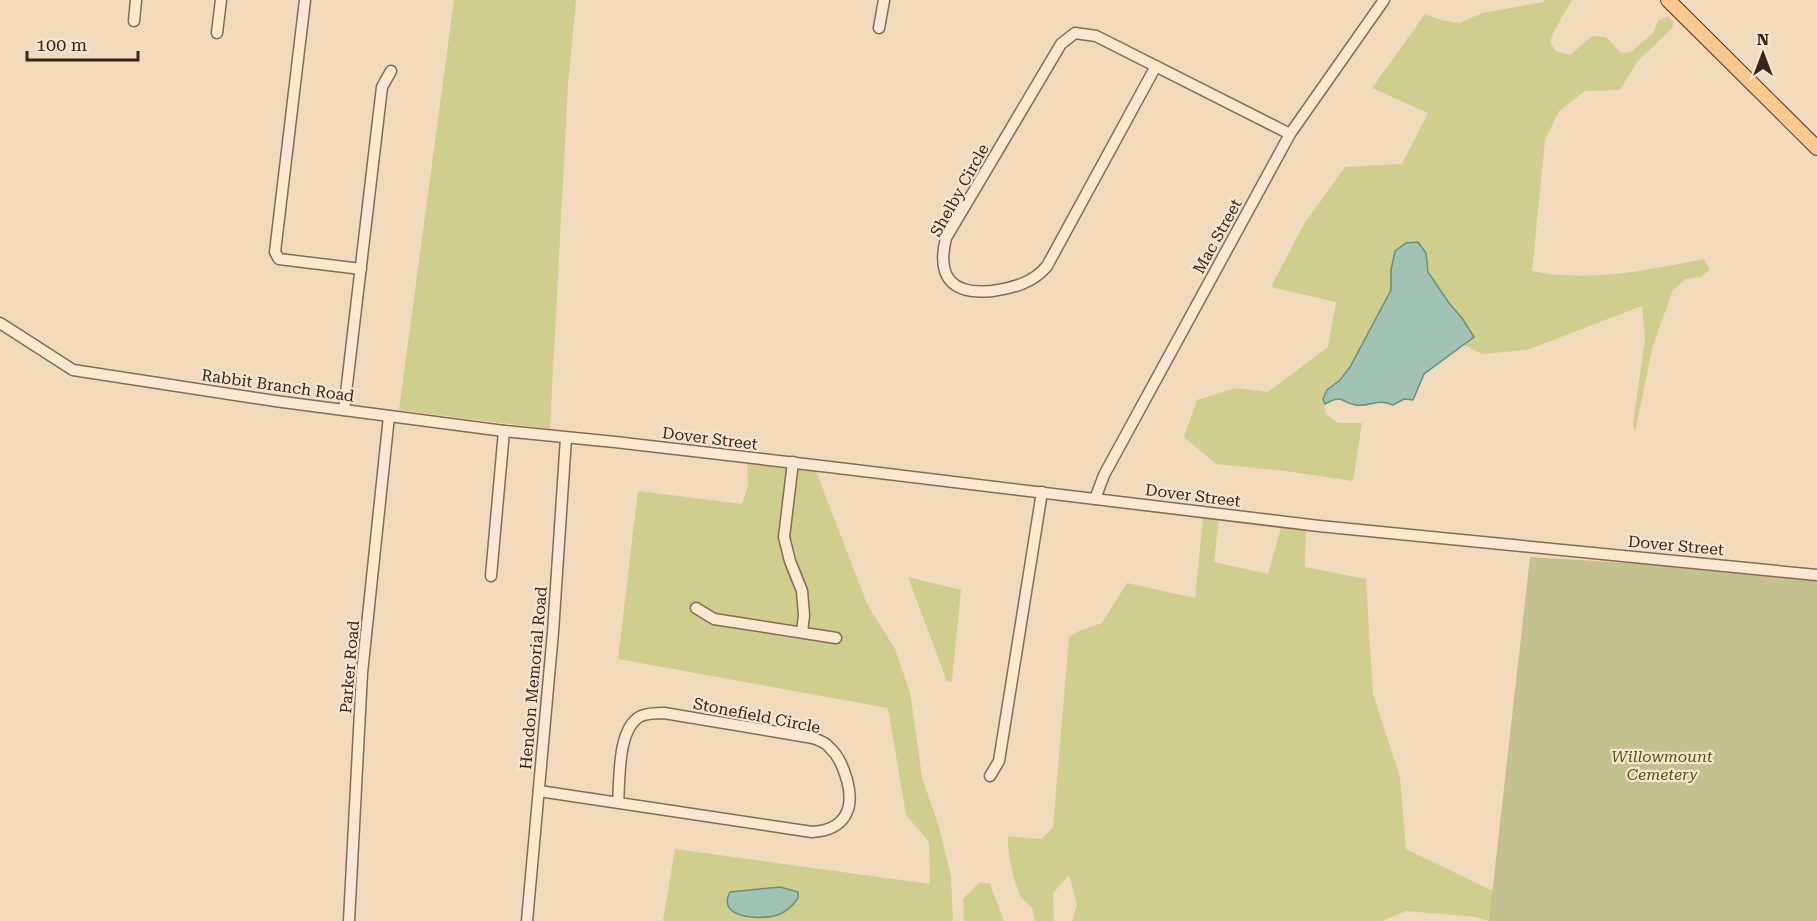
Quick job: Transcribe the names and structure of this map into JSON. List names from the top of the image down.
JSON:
{
  "streets": {
    "street": [
      "Shelby Circle",
      "Mac Street",
      "Rabbit Branch Road",
      "Dover Street",
      "Parker Road",
      "Hendon Memorial Road",
      "Stonefield Circle"
    ]
  },
  "crossings": [
    ["Shelby Circle", "Mac Street"],
    ["Mac Street", "Dover Street"],
    ["Rabbit Branch Road", "Dover Street"],
    ["Rabbit Branch Road", "Parker Road"],
    ["Rabbit Branch Road", "Hendon Memorial Road"],
    ["Dover Street", "Hendon Memorial Road"],
    ["Hendon Memorial Road", "Stonefield Circle"]
  ],
  "parks": ["Willowmount Cemetery"],
  "scale_bar": "100 m",
  "north": "top"
}
